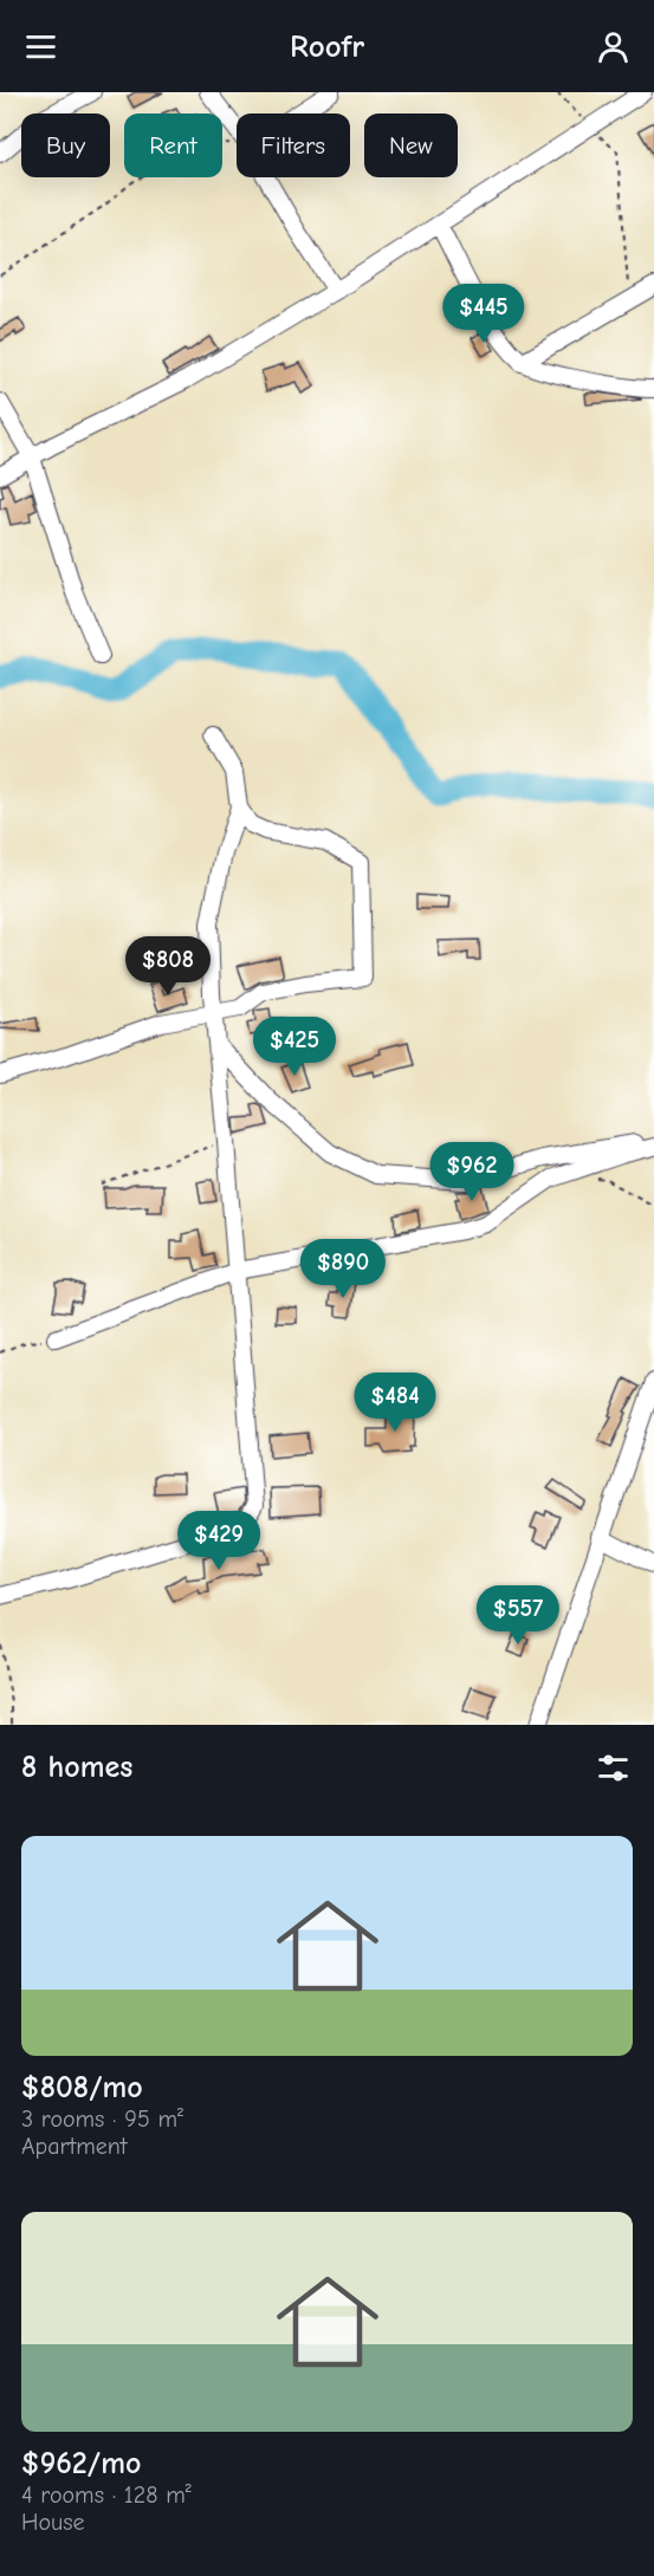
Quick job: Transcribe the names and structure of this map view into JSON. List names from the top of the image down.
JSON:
{
  "page": {
    "header": "Roofr",
    "chip": [
      "Buy",
      "Rent",
      "Filters",
      "New"
    ],
    "price": [
      "$445",
      "$808",
      "$425",
      "$962",
      "$890",
      "$484",
      "$429",
      "$557"
    ],
    "heading": "8 homes",
    "list": [
      {
        "name": "$808/mo",
        "note": "3 rooms · 95 m² · Apartment"
      },
      {
        "name": "$962/mo",
        "note": "4 rooms · 128 m² · House"
      }
    ]
  }
}
